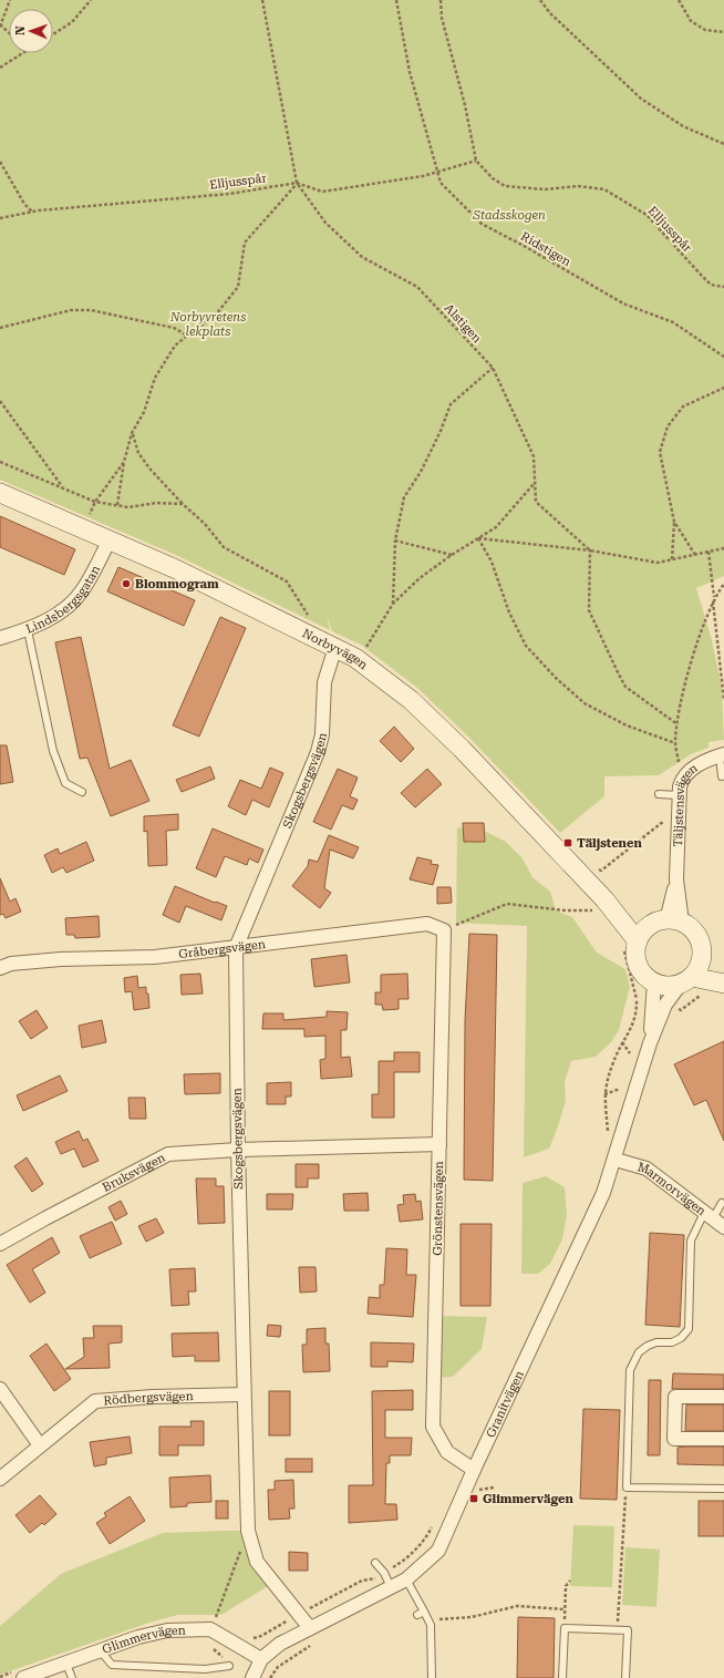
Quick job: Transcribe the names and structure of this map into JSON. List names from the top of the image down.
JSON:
{
  "streets": {
    "street": [
      "Lindsbergsgatan",
      "Norbyvägen",
      "Skogsbergsvägen",
      "Täljstensvägen",
      "Gråbergsvägen",
      "Bruksvägen",
      "Marmorvägen",
      "Grönstensvägen",
      "Rödbergsvägen",
      "Granitvägen",
      "Glimmervägen"
    ],
    "path": ["Elljusspår", "Ridstigen", "Alstigen"]
  },
  "crossings": [
    ["Elljusspår", "Ridstigen"],
    ["Elljusspår", "Alstigen"],
    ["Lindsbergsgatan", "Norbyvägen"],
    ["Norbyvägen", "Skogsbergsvägen"],
    ["Norbyvägen", "Täljstensvägen"],
    ["Norbyvägen", "Granitvägen"],
    ["Skogsbergsvägen", "Gråbergsvägen"],
    ["Skogsbergsvägen", "Bruksvägen"],
    ["Skogsbergsvägen", "Rödbergsvägen"],
    ["Skogsbergsvägen", "Granitvägen"],
    ["Täljstensvägen", "Granitvägen"],
    ["Gråbergsvägen", "Grönstensvägen"],
    ["Bruksvägen", "Grönstensvägen"],
    ["Marmorvägen", "Granitvägen"],
    ["Grönstensvägen", "Granitvägen"]
  ],
  "parks": ["Stadsskogen", "Norbyvretens lekplats"],
  "places": {
    "other": ["Blommogram"],
    "transit": ["Täljstenen", "Glimmervägen"]
  },
  "north": "left"
}
